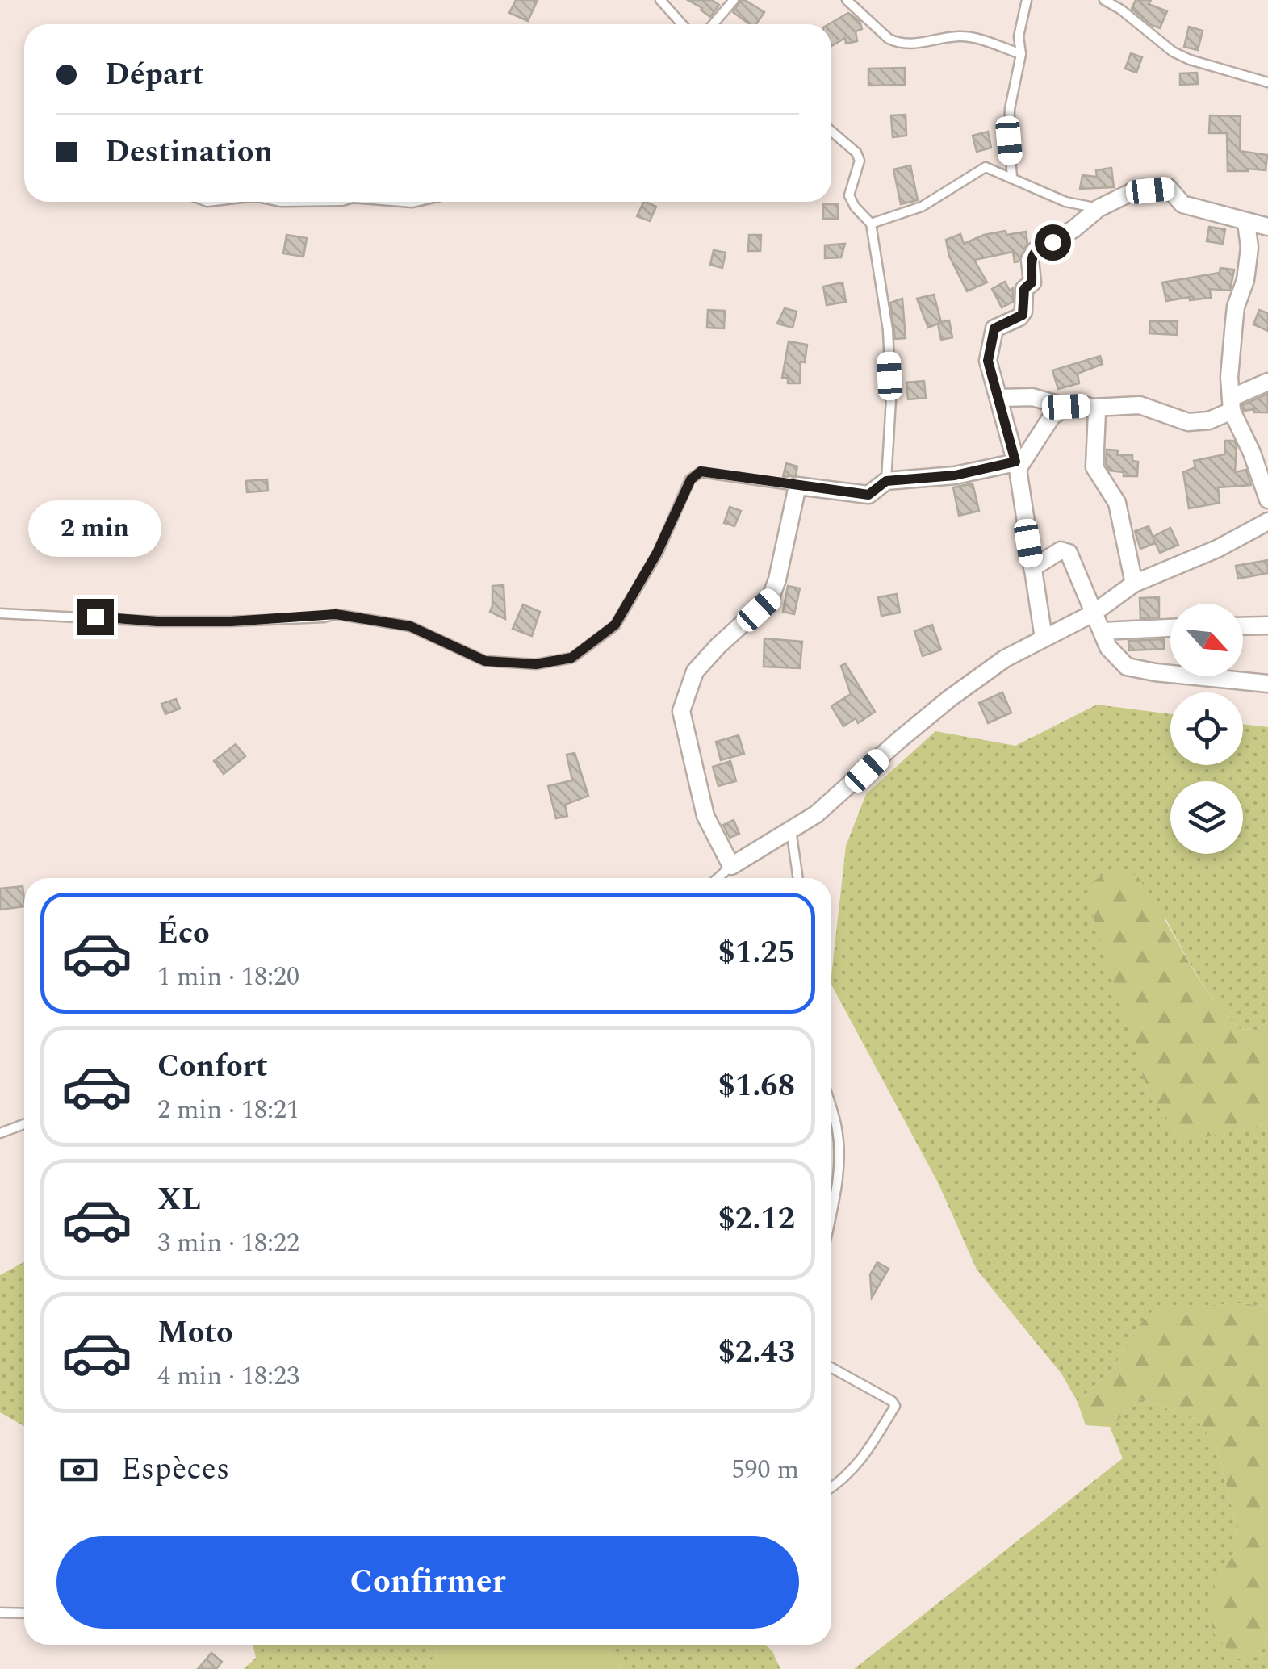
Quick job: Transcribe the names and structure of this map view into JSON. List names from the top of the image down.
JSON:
{
  "north": "bottom right",
  "page": {
    "banner": ["Départ", "Destination"],
    "bubble": "2 min",
    "list": [
      {
        "name": "Éco",
        "note": "1 min · 18:20",
        "value": "$1.25"
      },
      {
        "name": "Confort",
        "note": "2 min · 18:21",
        "value": "$1.68"
      },
      {
        "name": "XL",
        "note": "3 min · 18:22",
        "value": "$2.12"
      },
      {
        "name": "Moto",
        "note": "4 min · 18:23",
        "value": "$2.43"
      }
    ],
    "pay": ["Espèces", "590 m"],
    "buttons": "Confirmer"
  }
}
